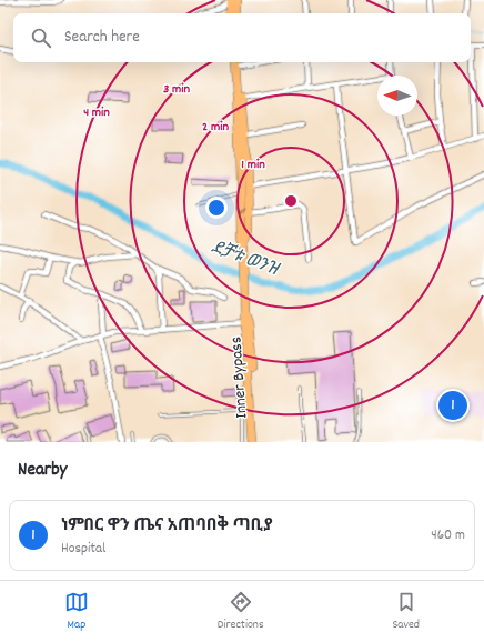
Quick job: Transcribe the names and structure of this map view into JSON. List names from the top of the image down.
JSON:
{
  "streets": {
    "main road": ["Inner Bypass"]
  },
  "water": ["ደቻቱ ወንዝ"],
  "north": "left",
  "page": {
    "search": "Search here",
    "pins": "1",
    "heading": "Nearby",
    "list": [
      {
        "mark": "1",
        "name": "ነምበር ዋን ጤና አጠባበቅ ጣቢያ",
        "note": "Hospital",
        "value": "460 m"
      }
    ],
    "nav": ["Map", "Directions", "Saved"]
  },
  "rings": [
    "3 min",
    "4 min",
    "2 min",
    "1 min"
  ]
}
